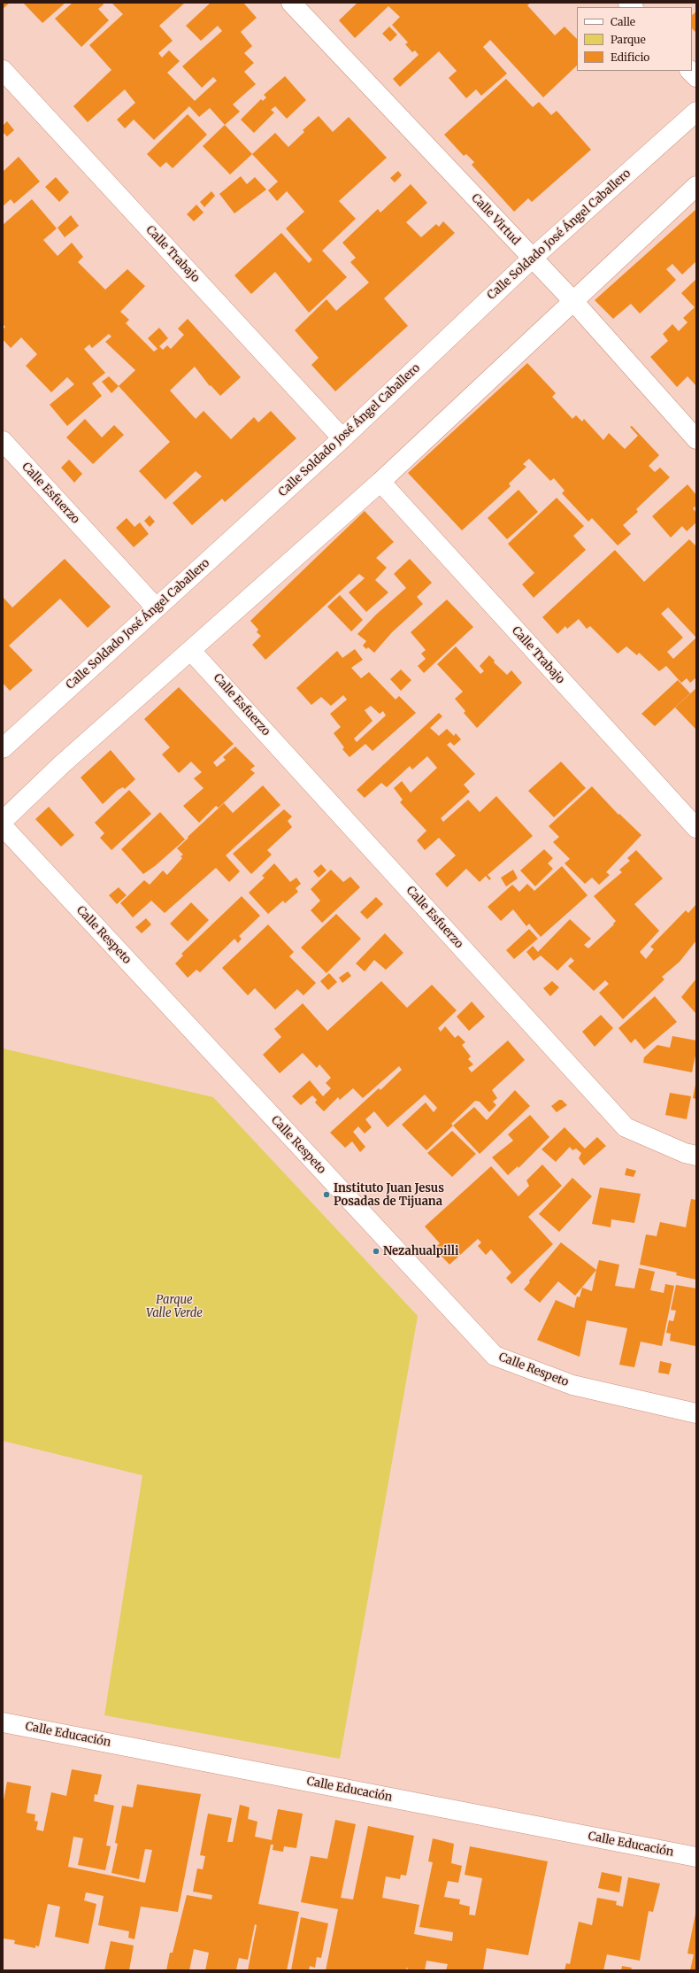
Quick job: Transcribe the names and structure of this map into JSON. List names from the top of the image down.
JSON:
{
  "streets": {
    "street": [
      "Calle Virtud",
      "Calle Soldado José Ángel Caballero",
      "Calle Trabajo",
      "Calle Esfuerzo",
      "Calle Respeto",
      "Calle Educación"
    ]
  },
  "crossings": [
    ["Calle Virtud", "Calle Soldado José Ángel Caballero"],
    ["Calle Soldado José Ángel Caballero", "Calle Trabajo"],
    ["Calle Soldado José Ángel Caballero", "Calle Esfuerzo"]
  ],
  "parks": ["Parque Valle Verde"],
  "places": ["Instituto Juan Jesus Posadas de Tijuana", "Nezahualpilli"],
  "legend": ["Calle", "Parque", "Edificio"]
}
